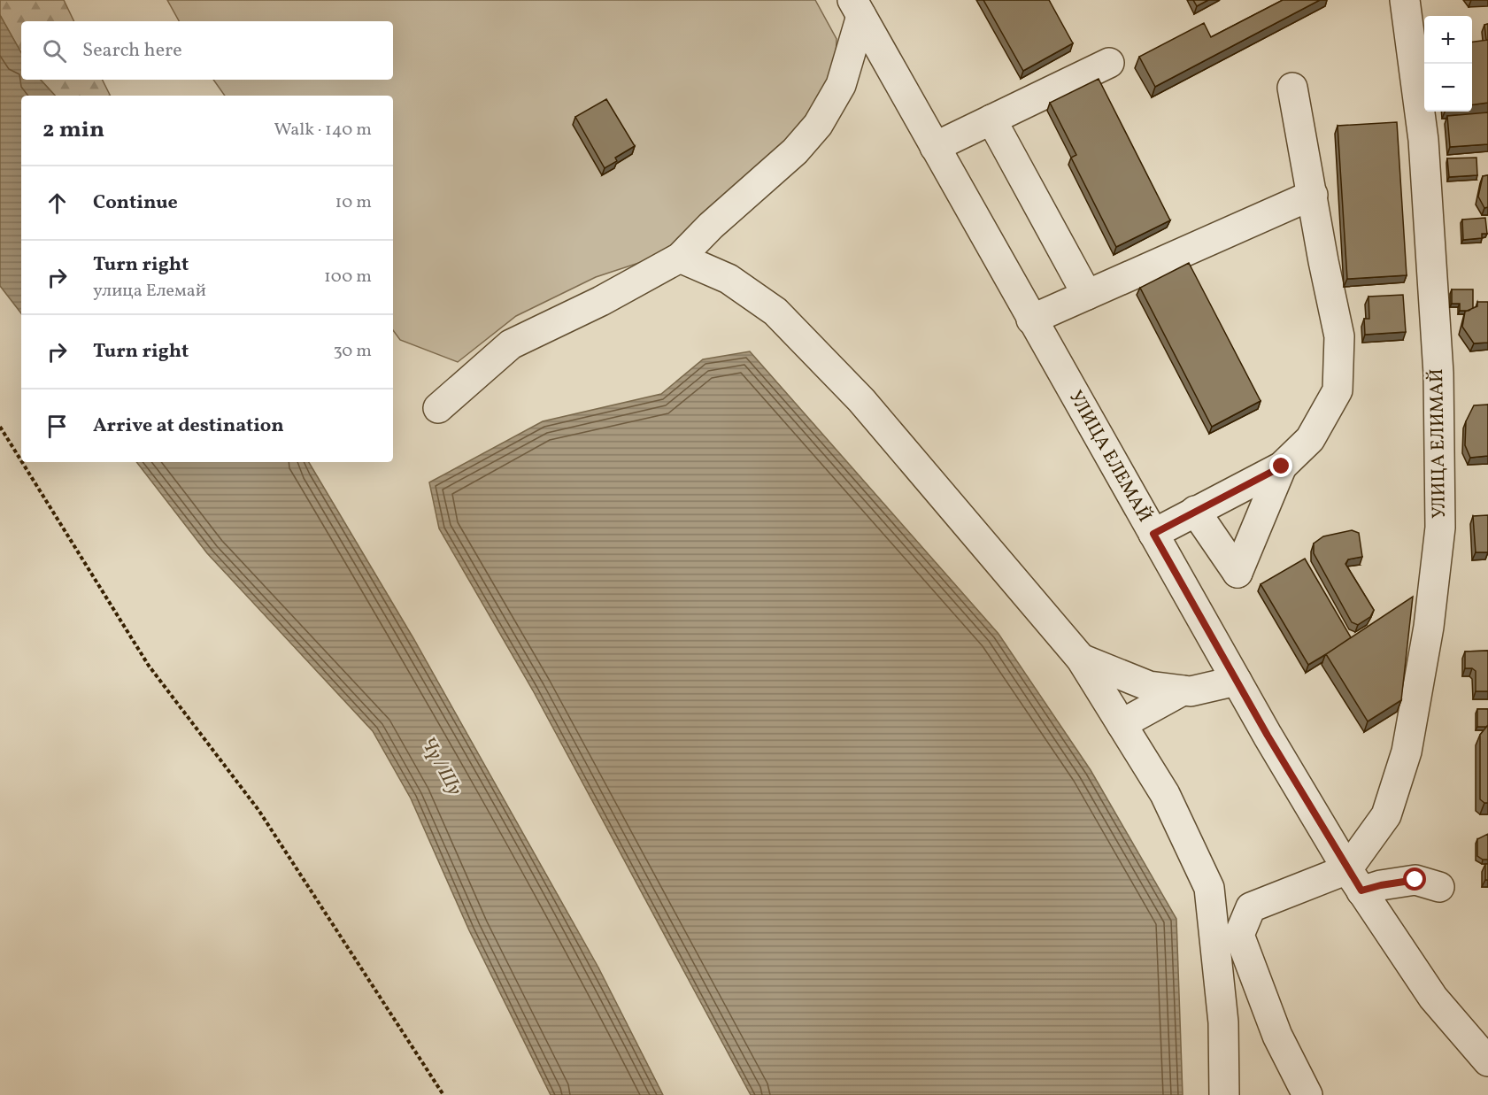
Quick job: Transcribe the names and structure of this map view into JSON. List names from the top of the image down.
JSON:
{
  "streets": {
    "street": ["УЛИЦА ЕЛИМАЙ", "УЛИЦА ЕЛЕМАЙ"]
  },
  "crossings": [
    ["УЛИЦА ЕЛИМАЙ", "УЛИЦА ЕЛЕМАЙ"]
  ],
  "water": ["Чү / Шу"],
  "page": {
    "map_buttons": ["+", "−"],
    "search": "Search here",
    "heading": ["2 min", "Walk · 140 m"],
    "list": [
      ["Continue", "10 m"],
      ["Turn right", "улица Елемай", "100 m"],
      ["Turn right", "30 m"],
      "Arrive at destination"
    ]
  }
}
